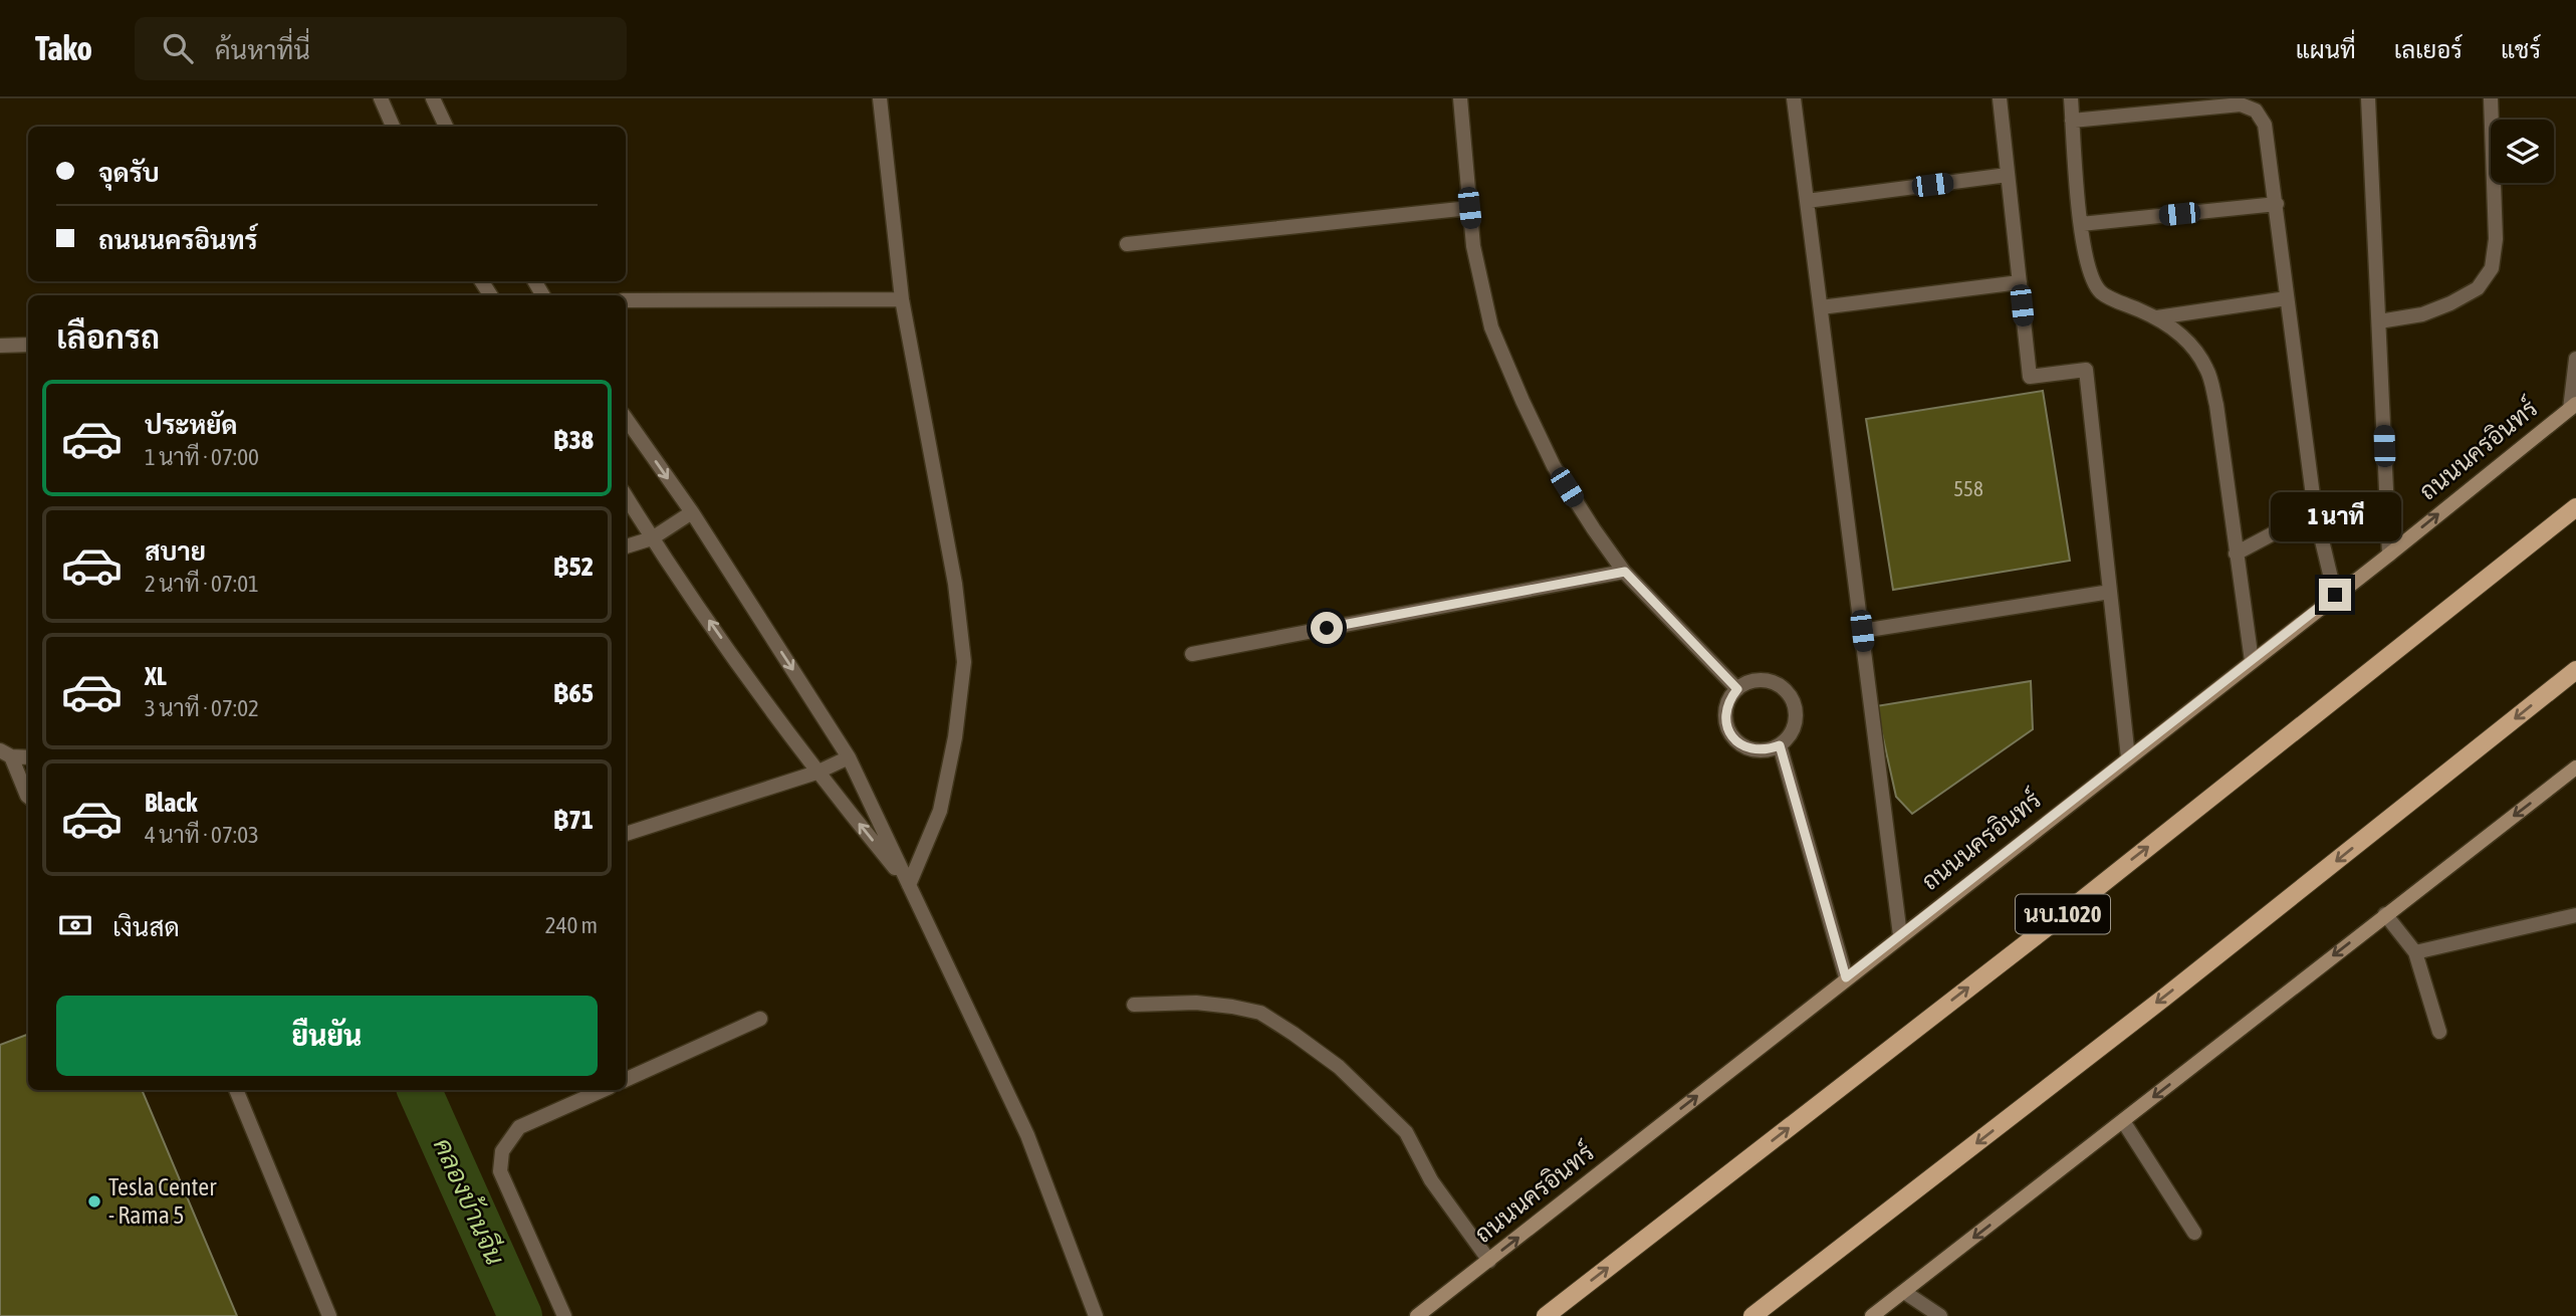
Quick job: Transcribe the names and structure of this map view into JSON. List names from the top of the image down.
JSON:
{
  "streets": {
    "main road": ["ถนนนครอินทร์", "นบ.1020"]
  },
  "water": ["คลองบ้านจีน"],
  "places": ["Tesla Center - Rama 5"],
  "house_numbers": ["558"],
  "page": {
    "header": "Tako",
    "search": "ค้นหาที่นี่",
    "nav": ["แผนที่", "เลเยอร์", "แชร์"],
    "banner": ["จุดรับ", "ถนนนครอินทร์"],
    "heading": "เลือกรถ",
    "list": [
      {
        "name": "ประหยัด",
        "note": "1 นาที · 07:00",
        "value": "฿38"
      },
      {
        "name": "สบาย",
        "note": "2 นาที · 07:01",
        "value": "฿52"
      },
      {
        "name": "XL",
        "note": "3 นาที · 07:02",
        "value": "฿65"
      },
      {
        "name": "Black",
        "note": "4 นาที · 07:03",
        "value": "฿71"
      }
    ],
    "bubble": "1 นาที",
    "pay": ["เงินสด", "240 m"],
    "buttons": "ยืนยัน"
  }
}
